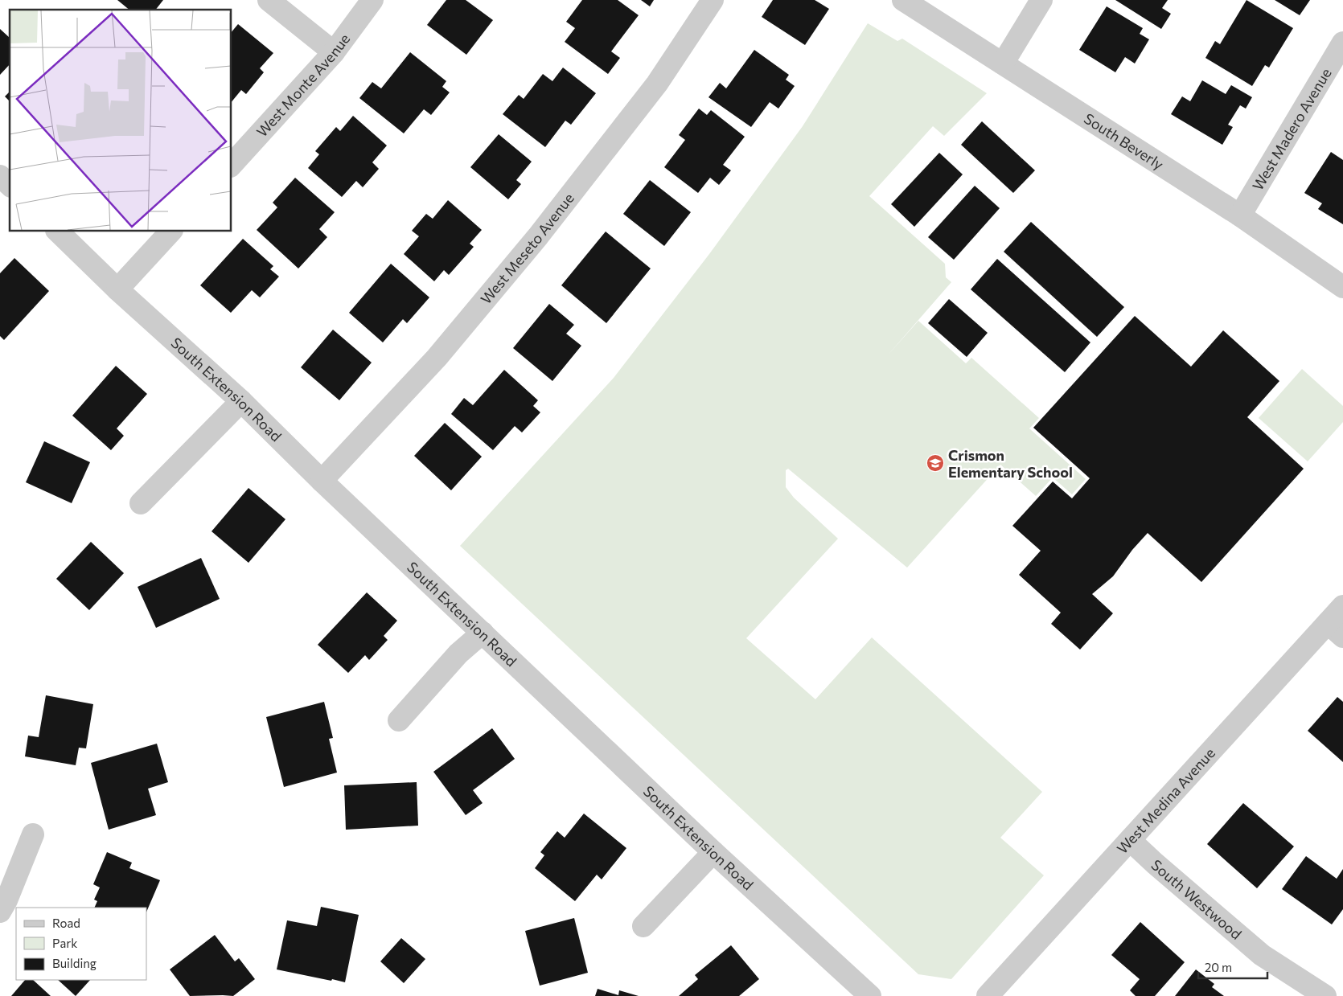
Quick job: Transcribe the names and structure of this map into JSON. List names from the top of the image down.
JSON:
{
  "streets": {
    "street": [
      "West Monte Avenue",
      "West Madero Avenue",
      "South Beverly",
      "West Meseto Avenue",
      "South Extension Road",
      "West Medina Avenue",
      "South Westwood"
    ]
  },
  "crossings": [
    ["West Madero Avenue", "South Beverly"],
    ["West Meseto Avenue", "South Extension Road"],
    ["West Medina Avenue", "South Westwood"]
  ],
  "places": {
    "school or university": ["Crismon Elementary School"]
  },
  "legend": ["Road", "Park", "Building"],
  "scale_bar": "20 m"
}
